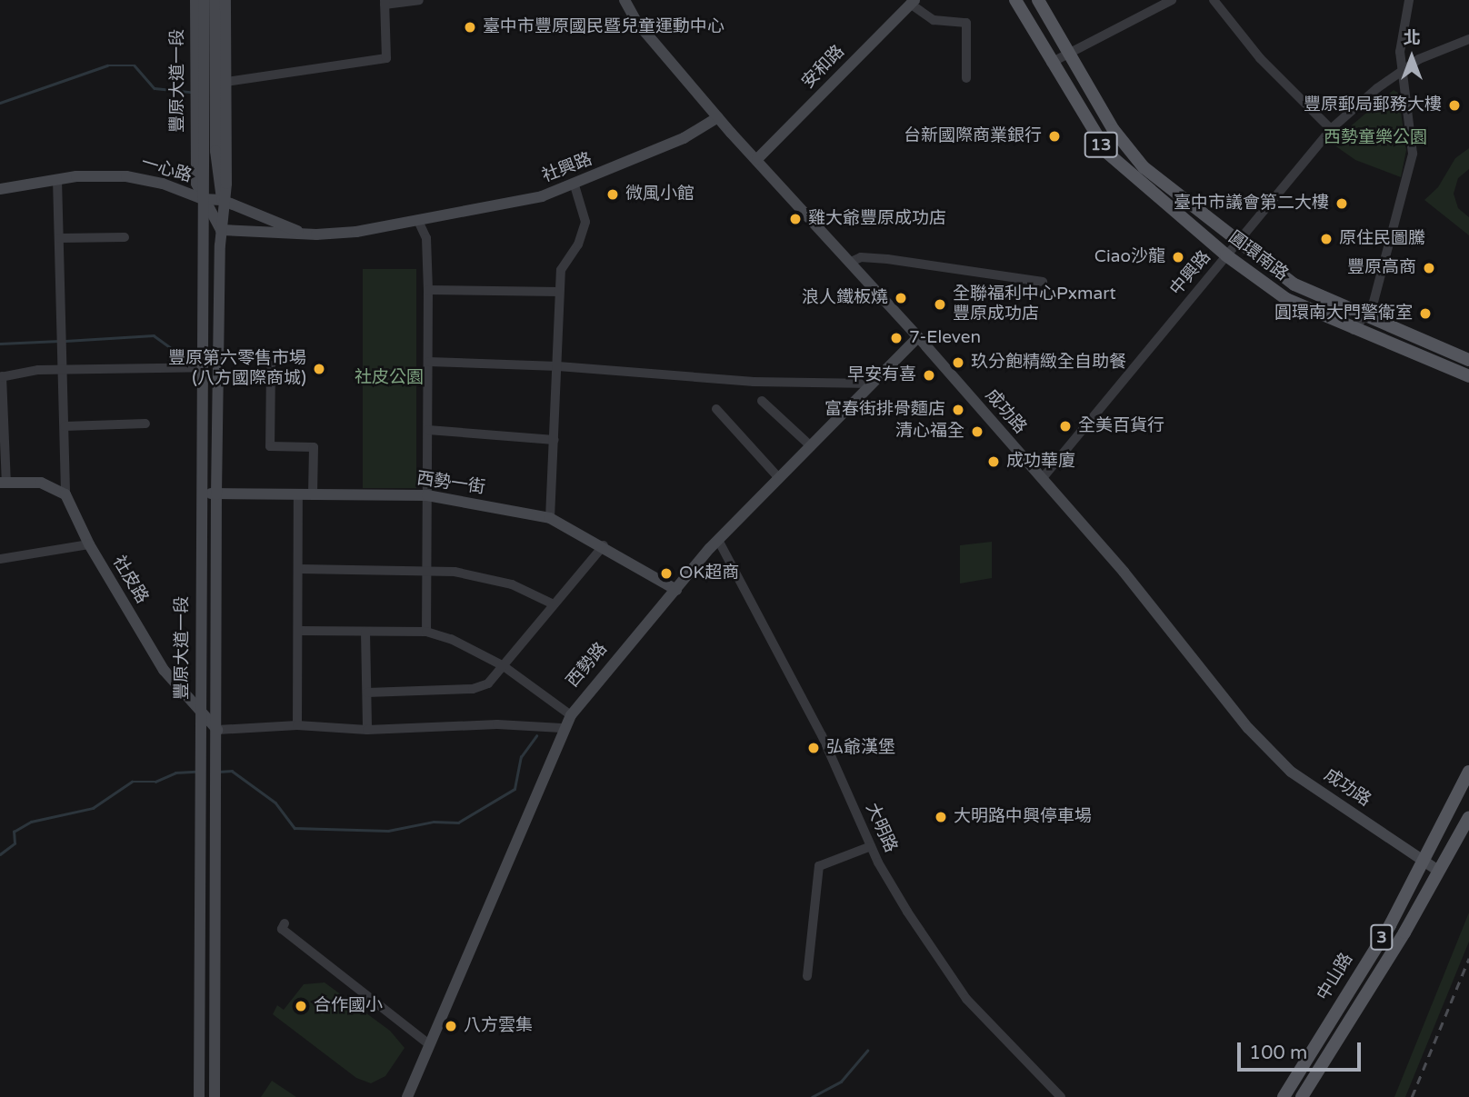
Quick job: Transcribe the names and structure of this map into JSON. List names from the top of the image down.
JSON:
{
  "streets": {
    "main road": [
      "13",
      "圓環南路",
      "3",
      "中山路"
    ],
    "street": [
      "安和路",
      "豐原大道一段",
      "社興路",
      "一心路",
      "中興路",
      "成功路",
      "西勢一街",
      "社皮路",
      "西勢路",
      "大明路"
    ]
  },
  "crossings": [
    ["安和路", "成功路"],
    ["豐原大道一段", "一心路"],
    ["豐原大道一段", "西勢一街"],
    ["豐原大道一段", "社皮路"],
    ["社興路", "成功路"],
    ["圓環南路", "中興路"],
    ["中興路", "成功路"],
    ["成功路", "西勢路"],
    ["成功路", "中山路"],
    ["西勢一街", "西勢路"],
    ["西勢路", "大明路"]
  ],
  "parks": ["西勢童樂公園", "社皮公園"],
  "places": [
    "臺中市豐原國民暨兒童運動中心",
    "豐原郵局郵務大樓",
    "台新國際商業銀行",
    "微風小館",
    "臺中市議會第二大樓",
    "雞大爺豐原成功店",
    "原住民圖騰",
    "Ciao沙龍",
    "豐原高商",
    "浪人鐵板燒",
    "全聯福利中心Pxmart 豐原成功店",
    "圓環南大門警衛室",
    "7-Eleven",
    "玖分飽精緻全自助餐",
    "豐原第六零售市場 (八方國際商城)",
    "早安有喜",
    "富春街排骨麵店",
    "全美百貨行",
    "清心福全",
    "成功華廈",
    "OK超商",
    "弘爺漢堡",
    "大明路中興停車場",
    "合作國小",
    "八方雲集"
  ],
  "scale_bar": "100 m",
  "north": "top"
}
